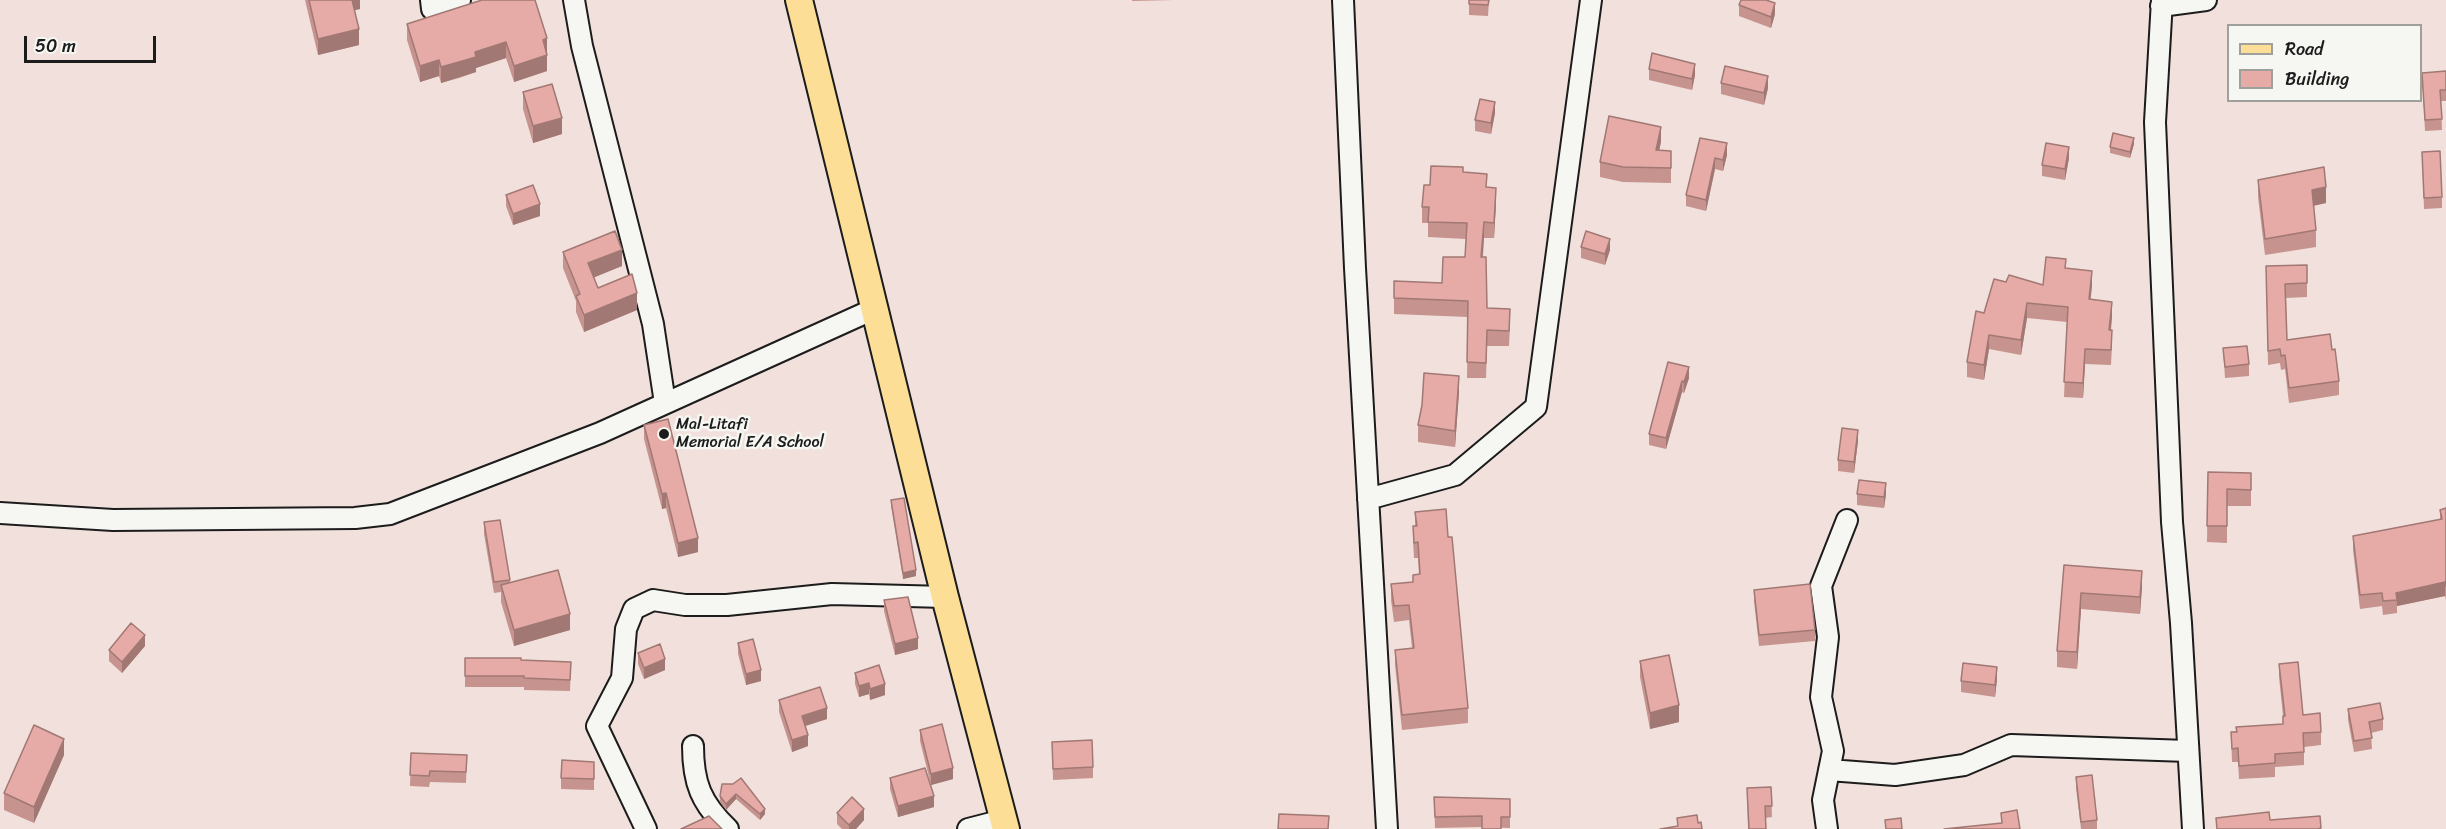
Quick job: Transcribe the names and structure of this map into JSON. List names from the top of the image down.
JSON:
{
  "places": ["Mal-Litafi Memorial E/A School"],
  "legend": ["Road", "Building"],
  "scale_bar": "50 m"
}
